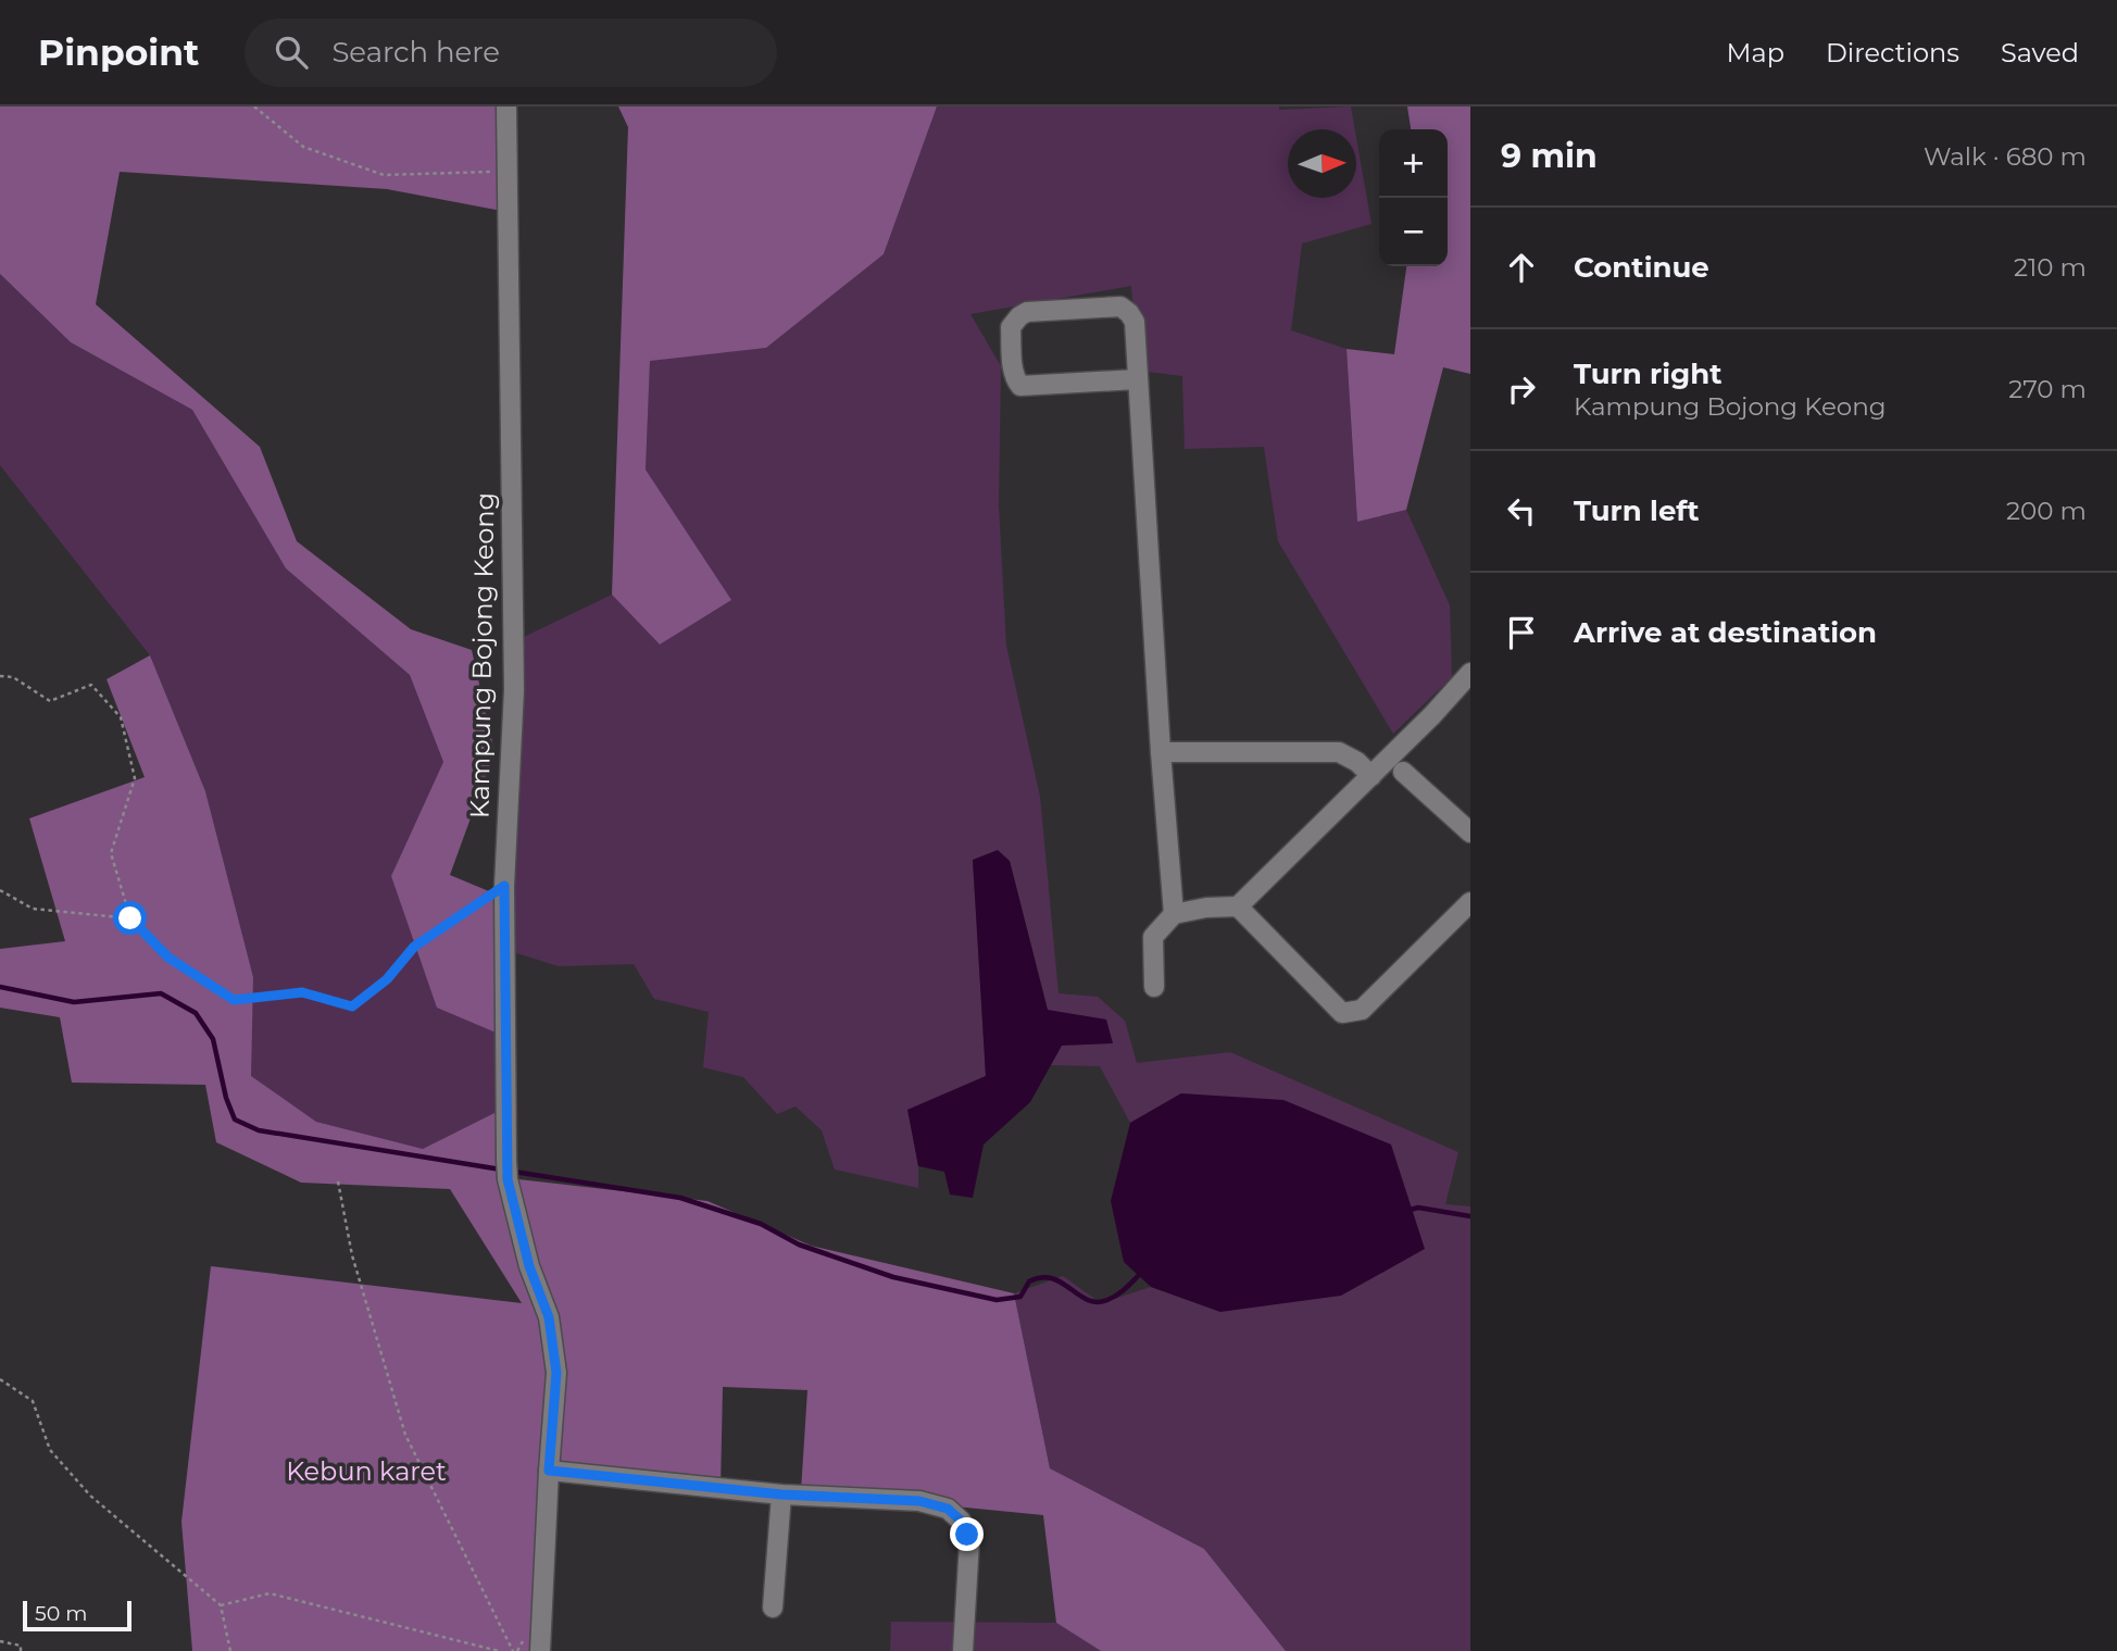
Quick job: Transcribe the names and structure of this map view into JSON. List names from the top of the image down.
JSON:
{
  "streets": {
    "street": ["Kampung Bojong Keong"]
  },
  "parks": ["Kebun karet"],
  "scale_bar": "50 m",
  "north": "right",
  "page": {
    "header": "Pinpoint",
    "search": "Search here",
    "nav": ["Map", "Directions", "Saved"],
    "heading": ["9 min", "Walk · 680 m"],
    "map_buttons": ["+", "−"],
    "list": [
      ["Continue", "210 m"],
      ["Turn right", "Kampung Bojong Keong", "270 m"],
      ["Turn left", "200 m"],
      "Arrive at destination"
    ],
    "scale": "50 m"
  }
}
